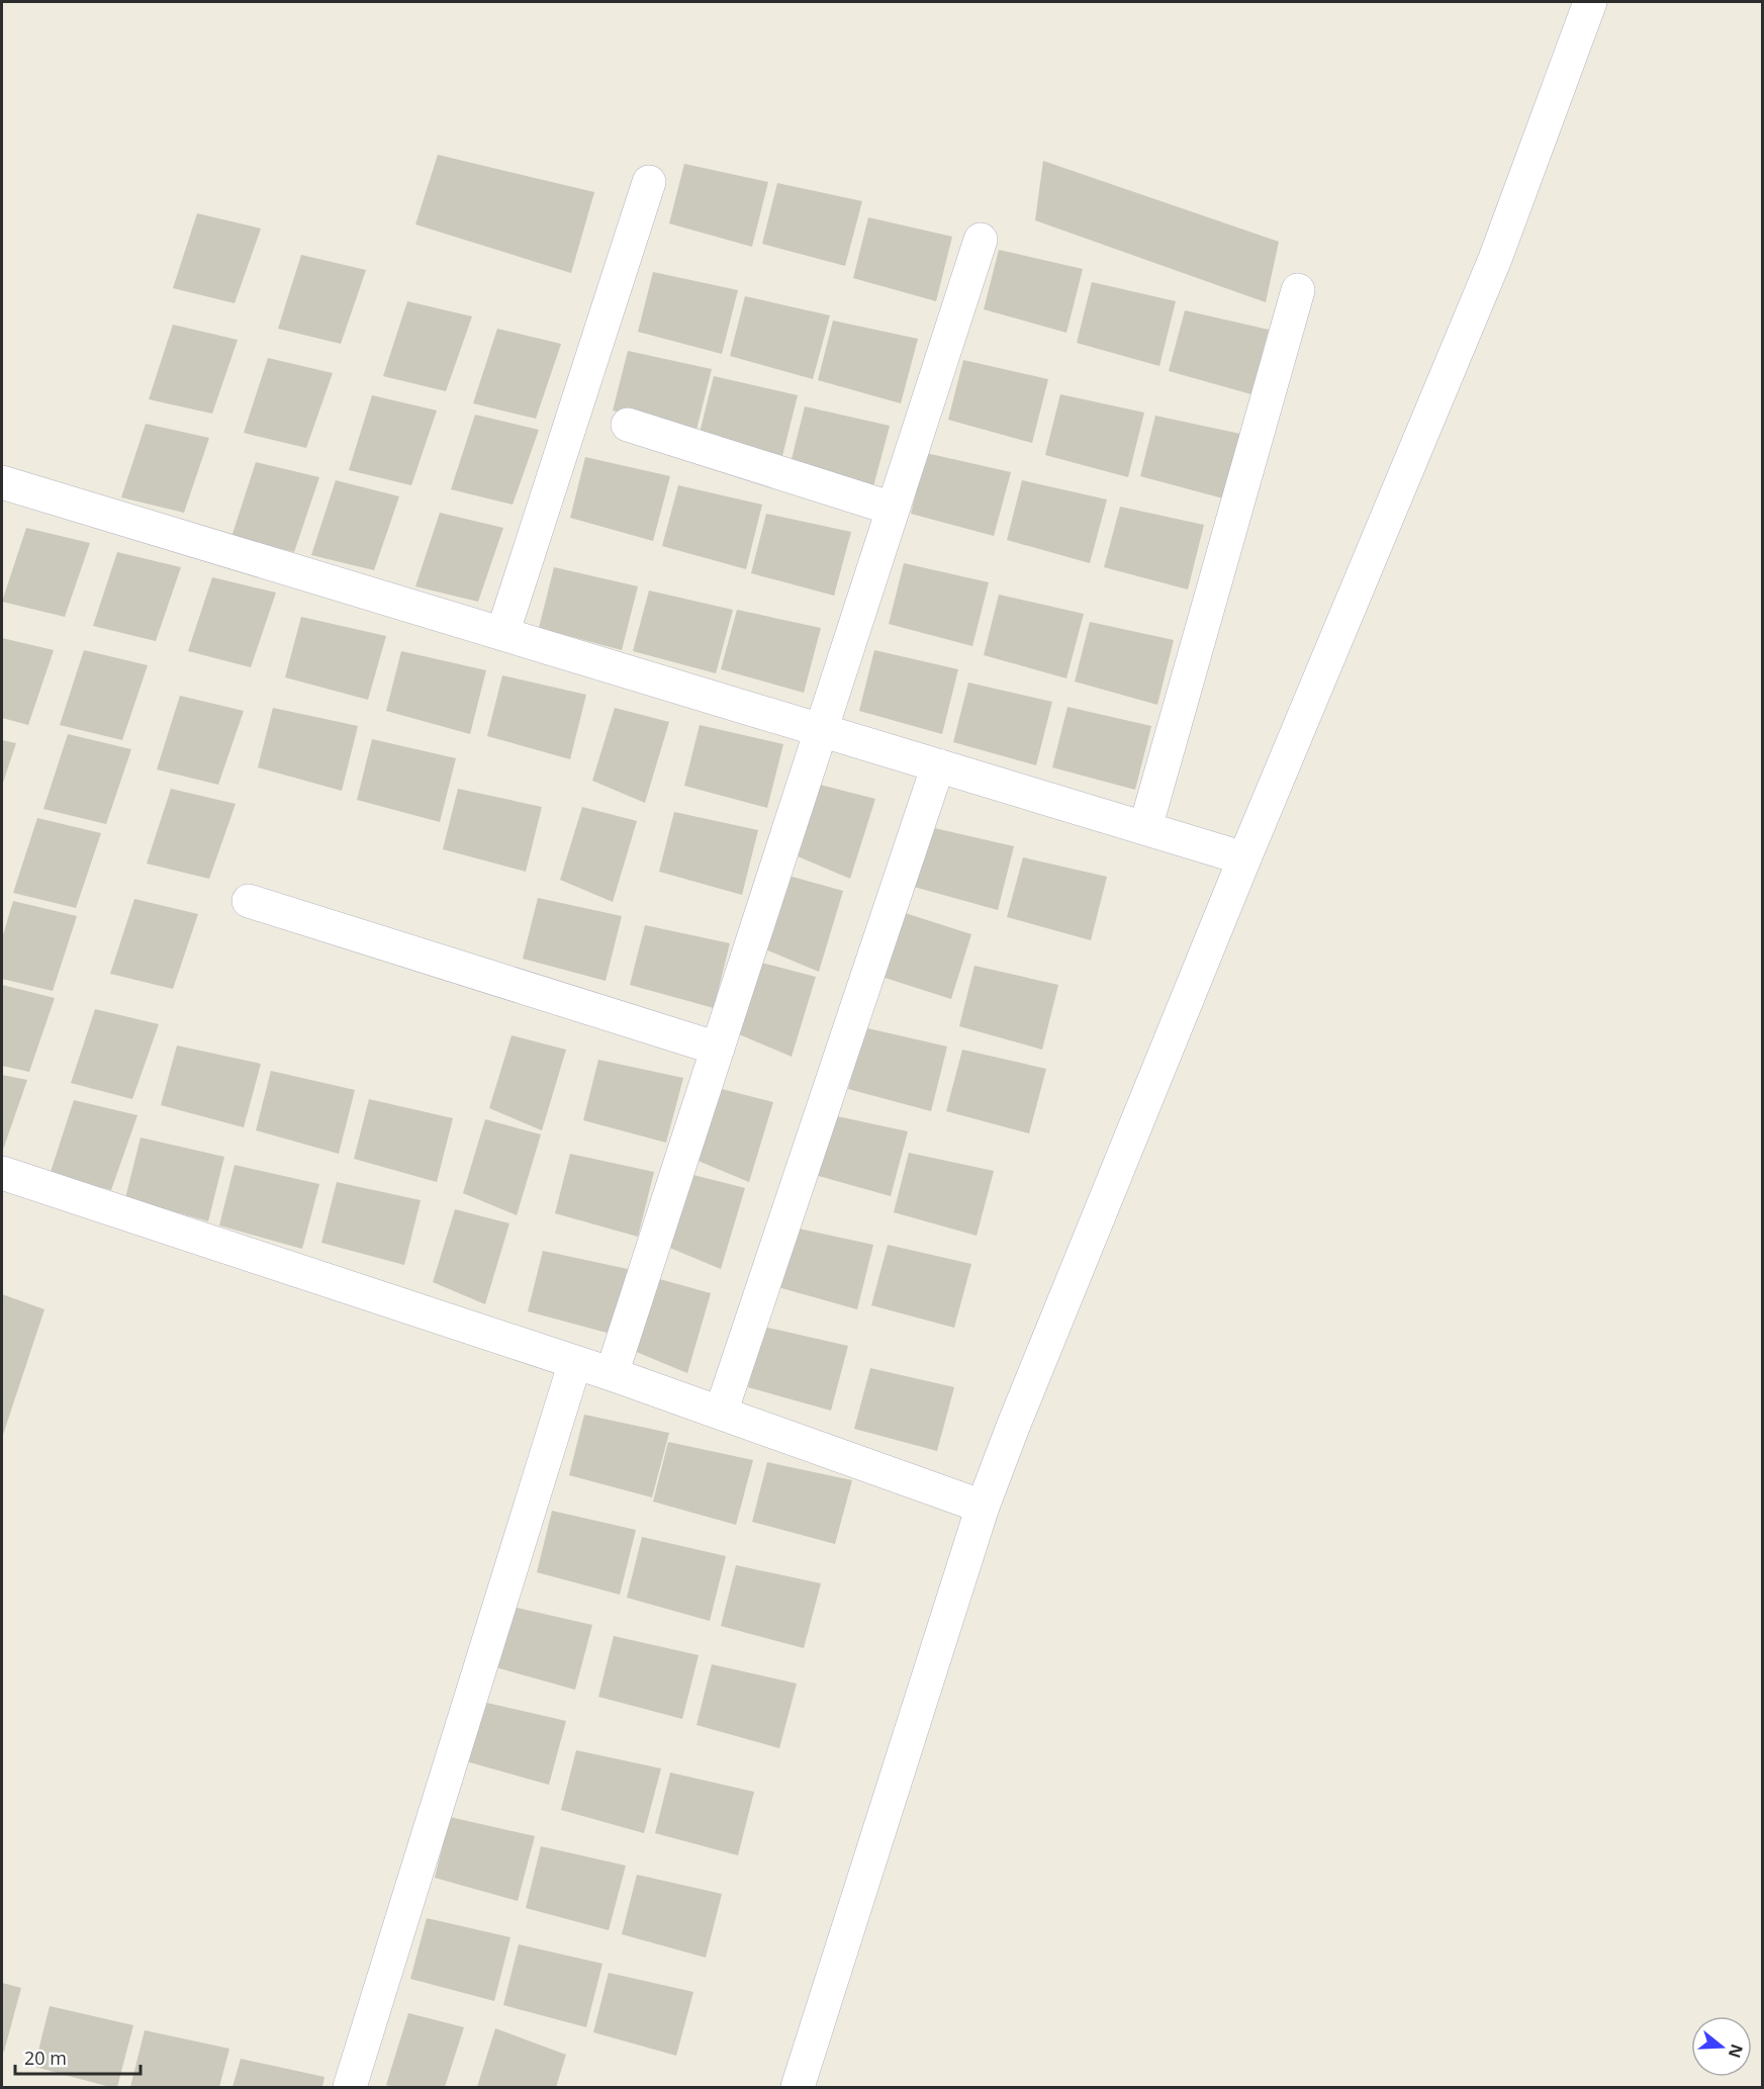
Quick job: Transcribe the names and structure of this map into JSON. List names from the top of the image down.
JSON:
{
  "scale_bar": "20 m",
  "north": "right"
}
